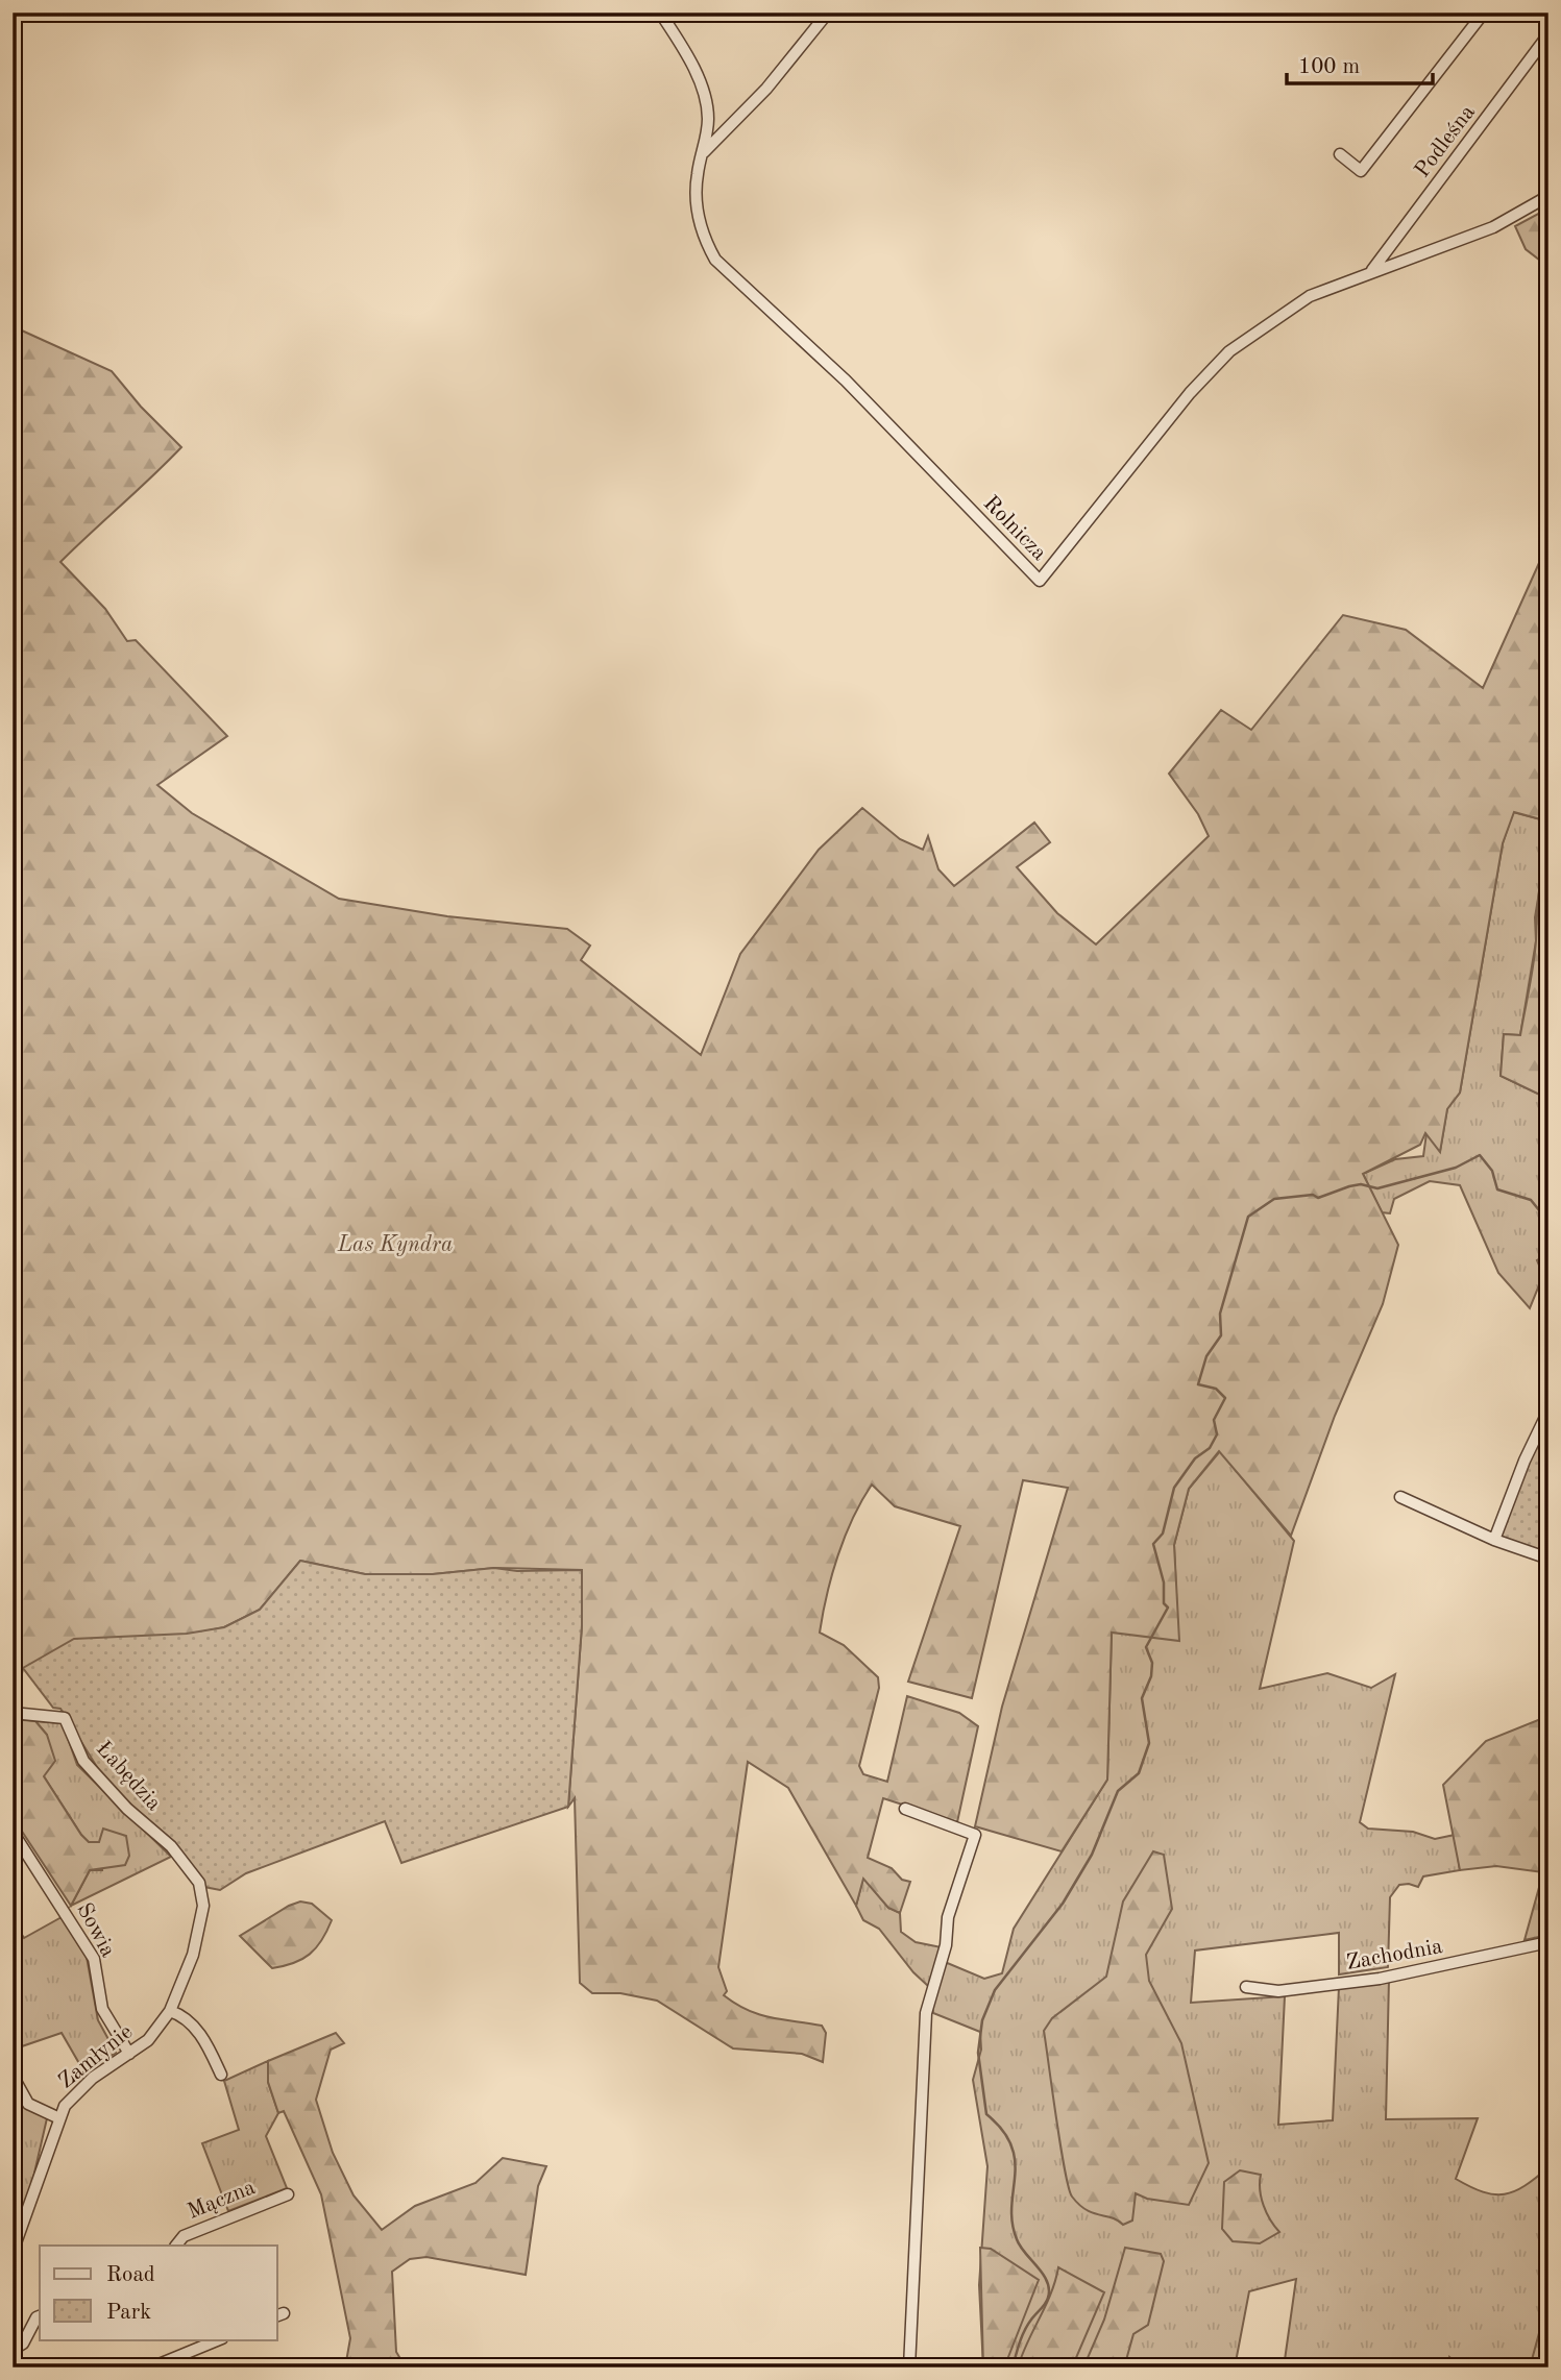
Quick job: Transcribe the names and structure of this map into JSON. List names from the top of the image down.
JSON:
{
  "streets": {
    "street": [
      "Podleśna",
      "Rolnicza",
      "Łabędzia",
      "Sowia",
      "Zachodnia",
      "Zamłynie",
      "Mączna"
    ]
  },
  "crossings": [
    ["Podleśna", "Rolnicza"],
    ["Łabędzia", "Zamłynie"],
    ["Sowia", "Zamłynie"]
  ],
  "parks": ["Las Kyndra"],
  "legend": ["Road", "Park"],
  "scale_bar": "100 m"
}
